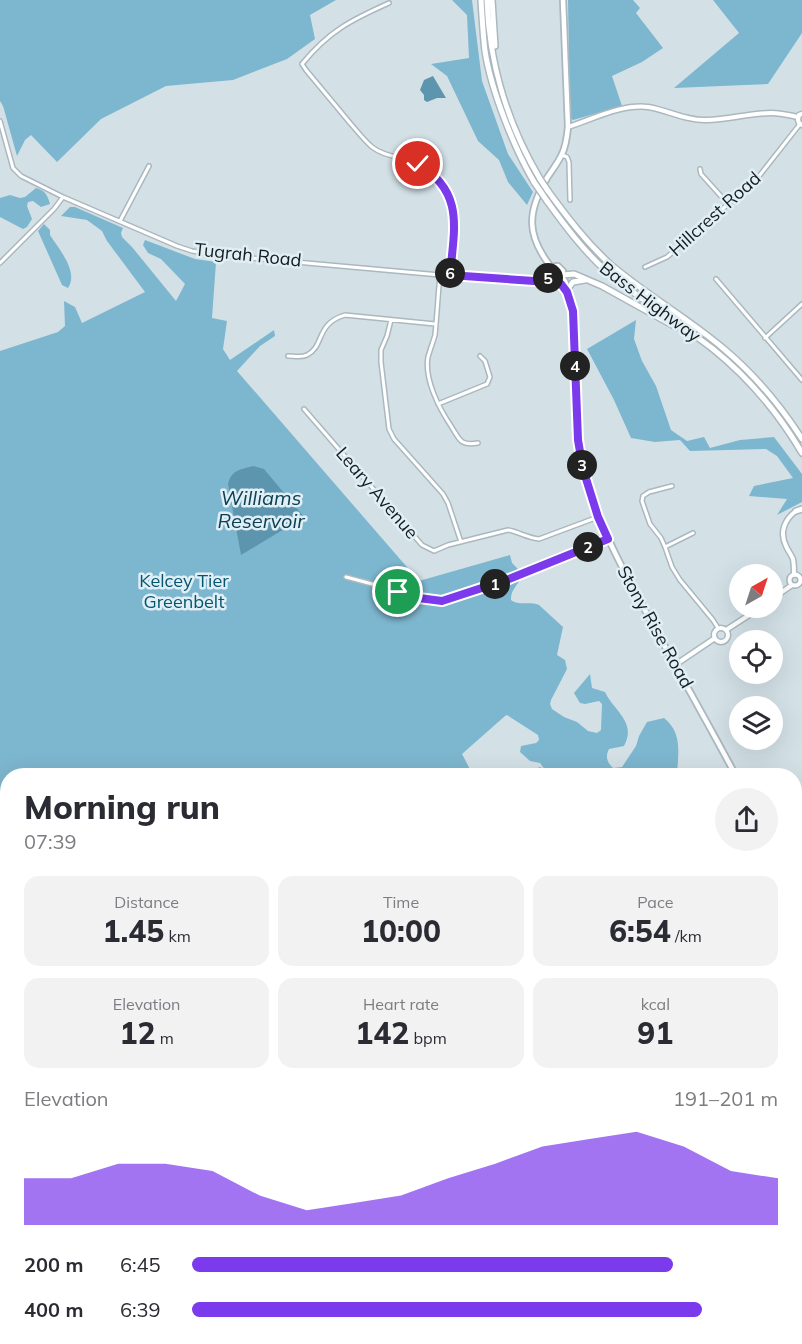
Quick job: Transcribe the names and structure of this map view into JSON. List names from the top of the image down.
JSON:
{
  "streets": {
    "highway": ["Bass Highway"],
    "main road": ["Stony Rise Road"],
    "street": ["Hillcrest Road", "Tugrah Road", "Leary Avenue"]
  },
  "crossings": [
    ["Tugrah Road", "Stony Rise Road"],
    ["Leary Avenue", "Stony Rise Road"]
  ],
  "water": ["Williams Reservoir"],
  "parks": ["Kelcey Tier Greenbelt"],
  "north": "top right",
  "page": {
    "pins": [
      "6",
      "5",
      "4",
      "3",
      "2",
      "1"
    ],
    "heading": ["Morning run", "07:39"],
    "stats": [
      ["Distance", "1.45 km"],
      ["Time", "10:00"],
      ["Pace", "6:54 /km"],
      ["Elevation", "12 m"],
      ["Heart rate", "142 bpm"],
      ["kcal", "91"]
    ],
    "chart": ["Elevation", "191–201 m"],
    "list": [
      {
        "name": "200 m",
        "note": "6:45"
      },
      {
        "name": "400 m",
        "note": "6:39"
      }
    ]
  }
}
